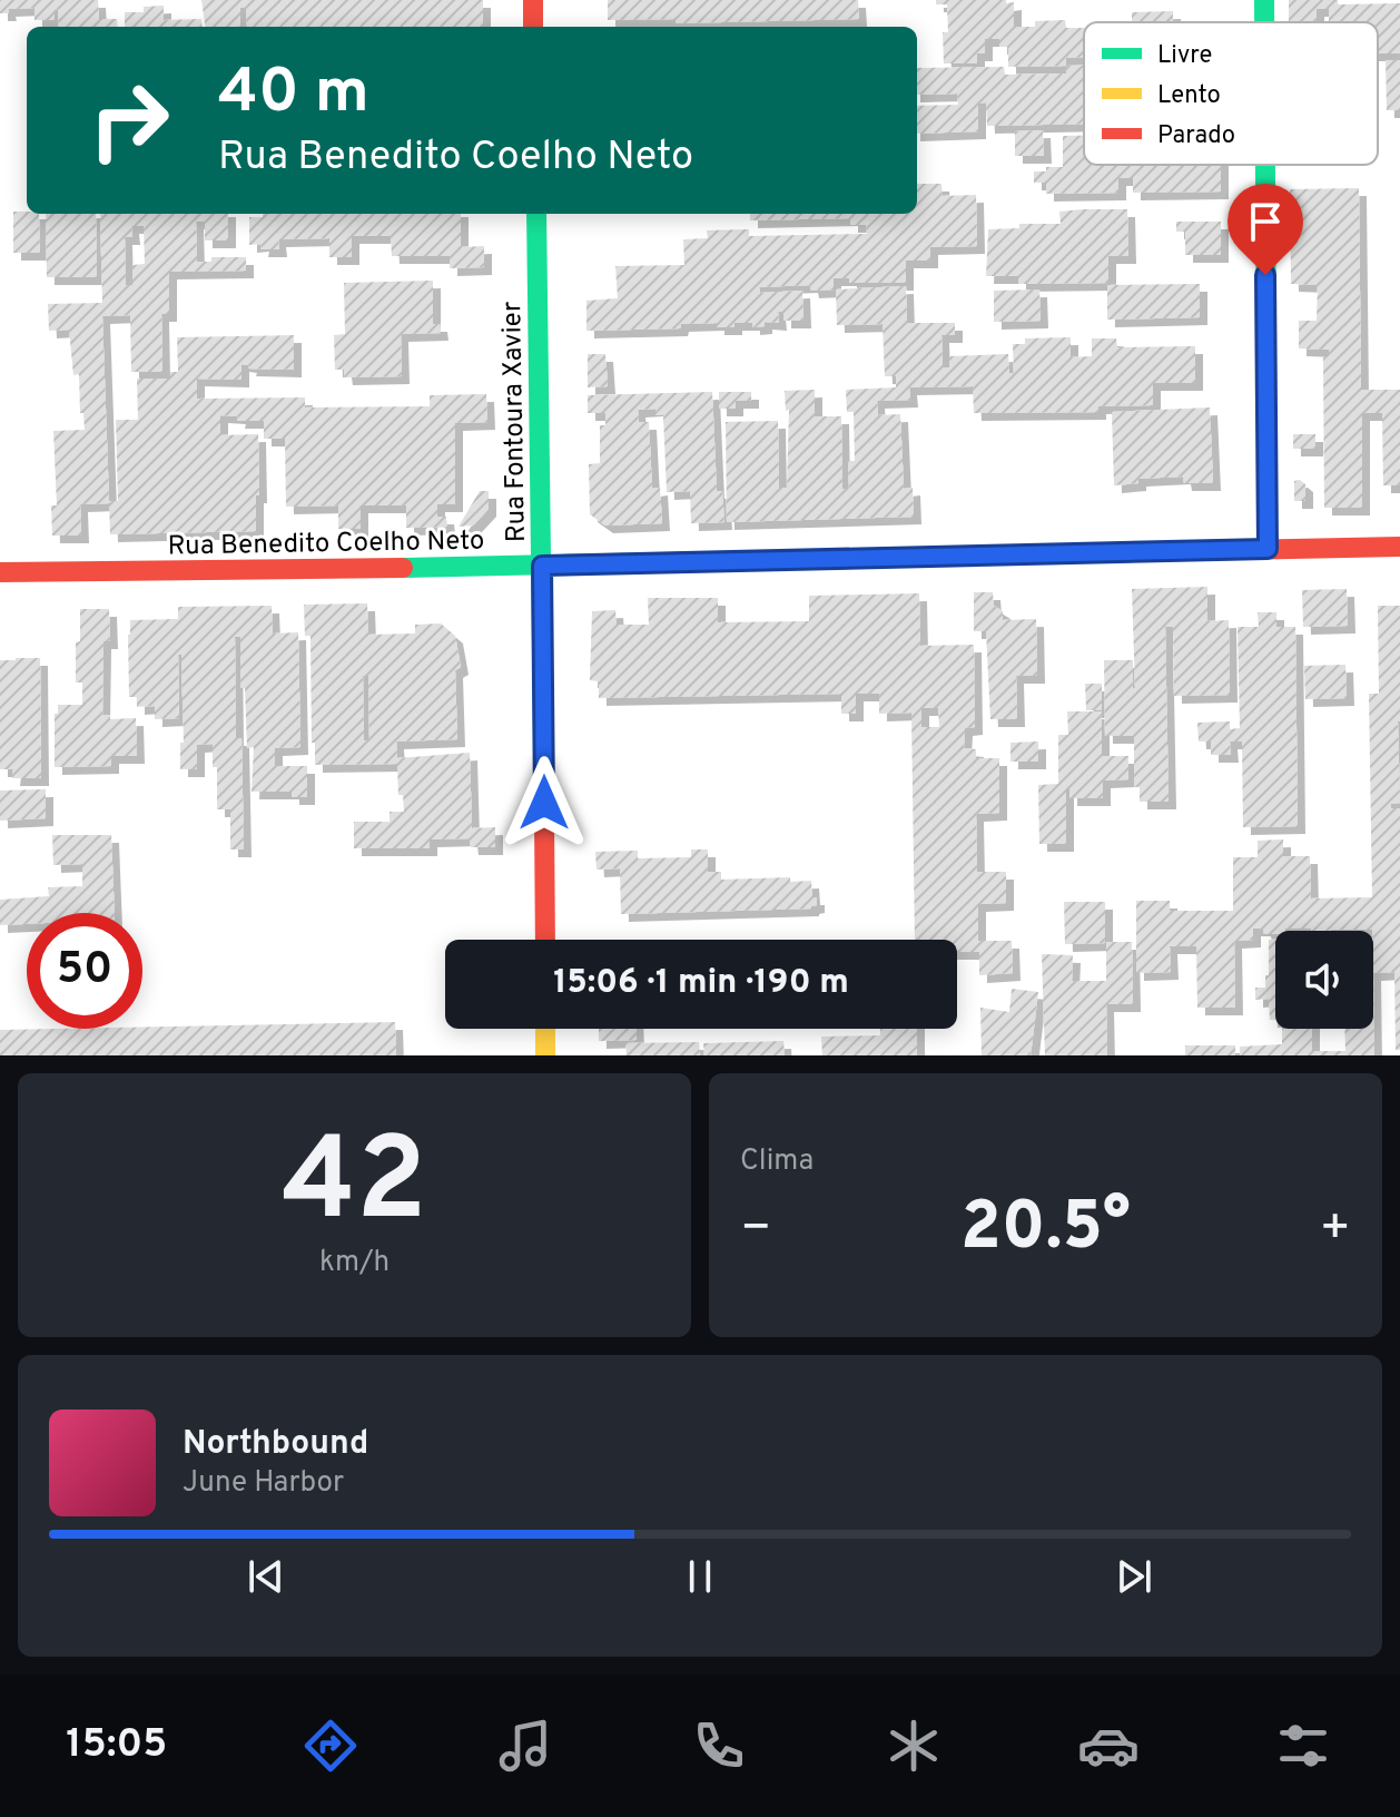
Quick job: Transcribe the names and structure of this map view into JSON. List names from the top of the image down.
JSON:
{
  "streets": {
    "street": ["Rua Fontoura Xavier", "Rua Benedito Coelho Neto"]
  },
  "crossings": [
    ["Rua Fontoura Xavier", "Rua Benedito Coelho Neto"]
  ],
  "legend": ["Livre", "Lento", "Parado"],
  "page": {
    "turn": ["40 m", "Rua Benedito Coelho Neto"],
    "limit": "50",
    "trip": "15:06 · 1 min · 190 m",
    "tile": [
      ["42", "km/h"],
      "Clima"
    ],
    "heat": ["−", "20.5°", "+"],
    "song": ["Northbound", "June Harbor"],
    "tabs": "15:05"
  }
}
